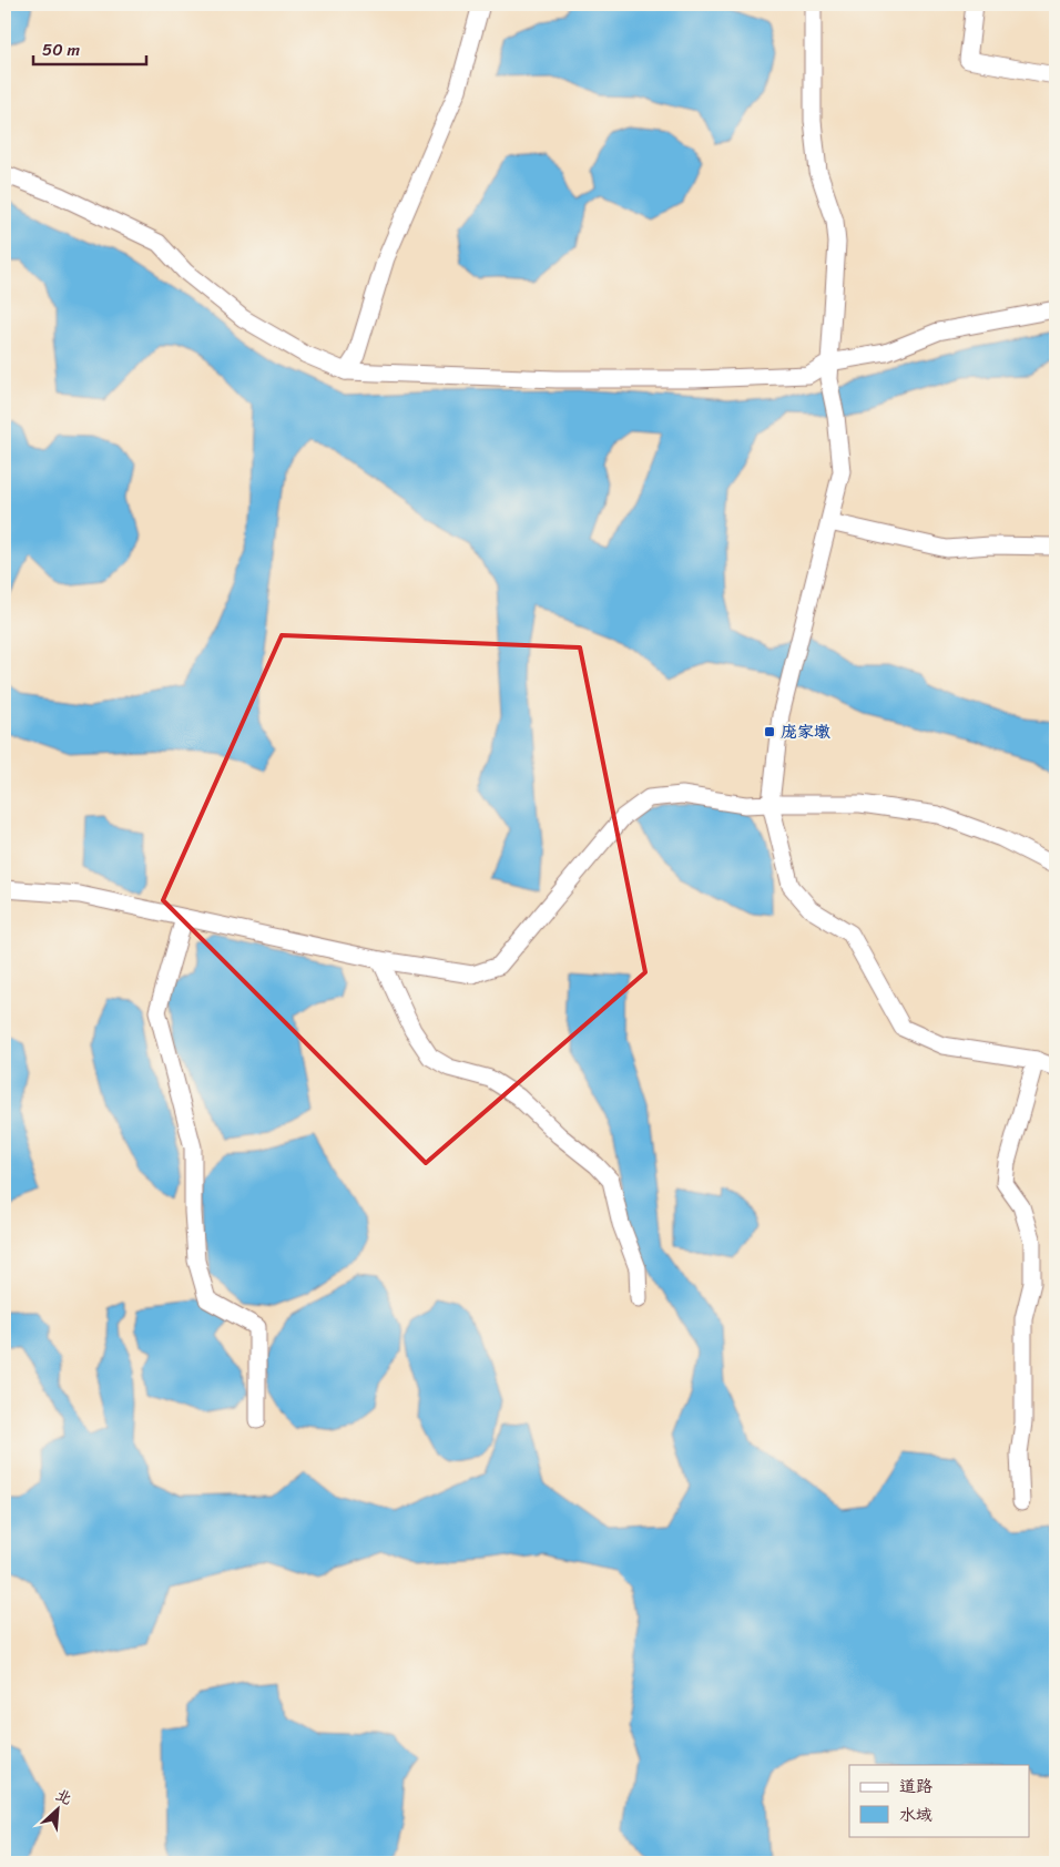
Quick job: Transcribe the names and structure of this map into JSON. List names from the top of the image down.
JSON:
{
  "places": {
    "transit": ["庞家墩"]
  },
  "legend": ["道路", "水域"],
  "scale_bar": "50 m",
  "north": "top right"
}
